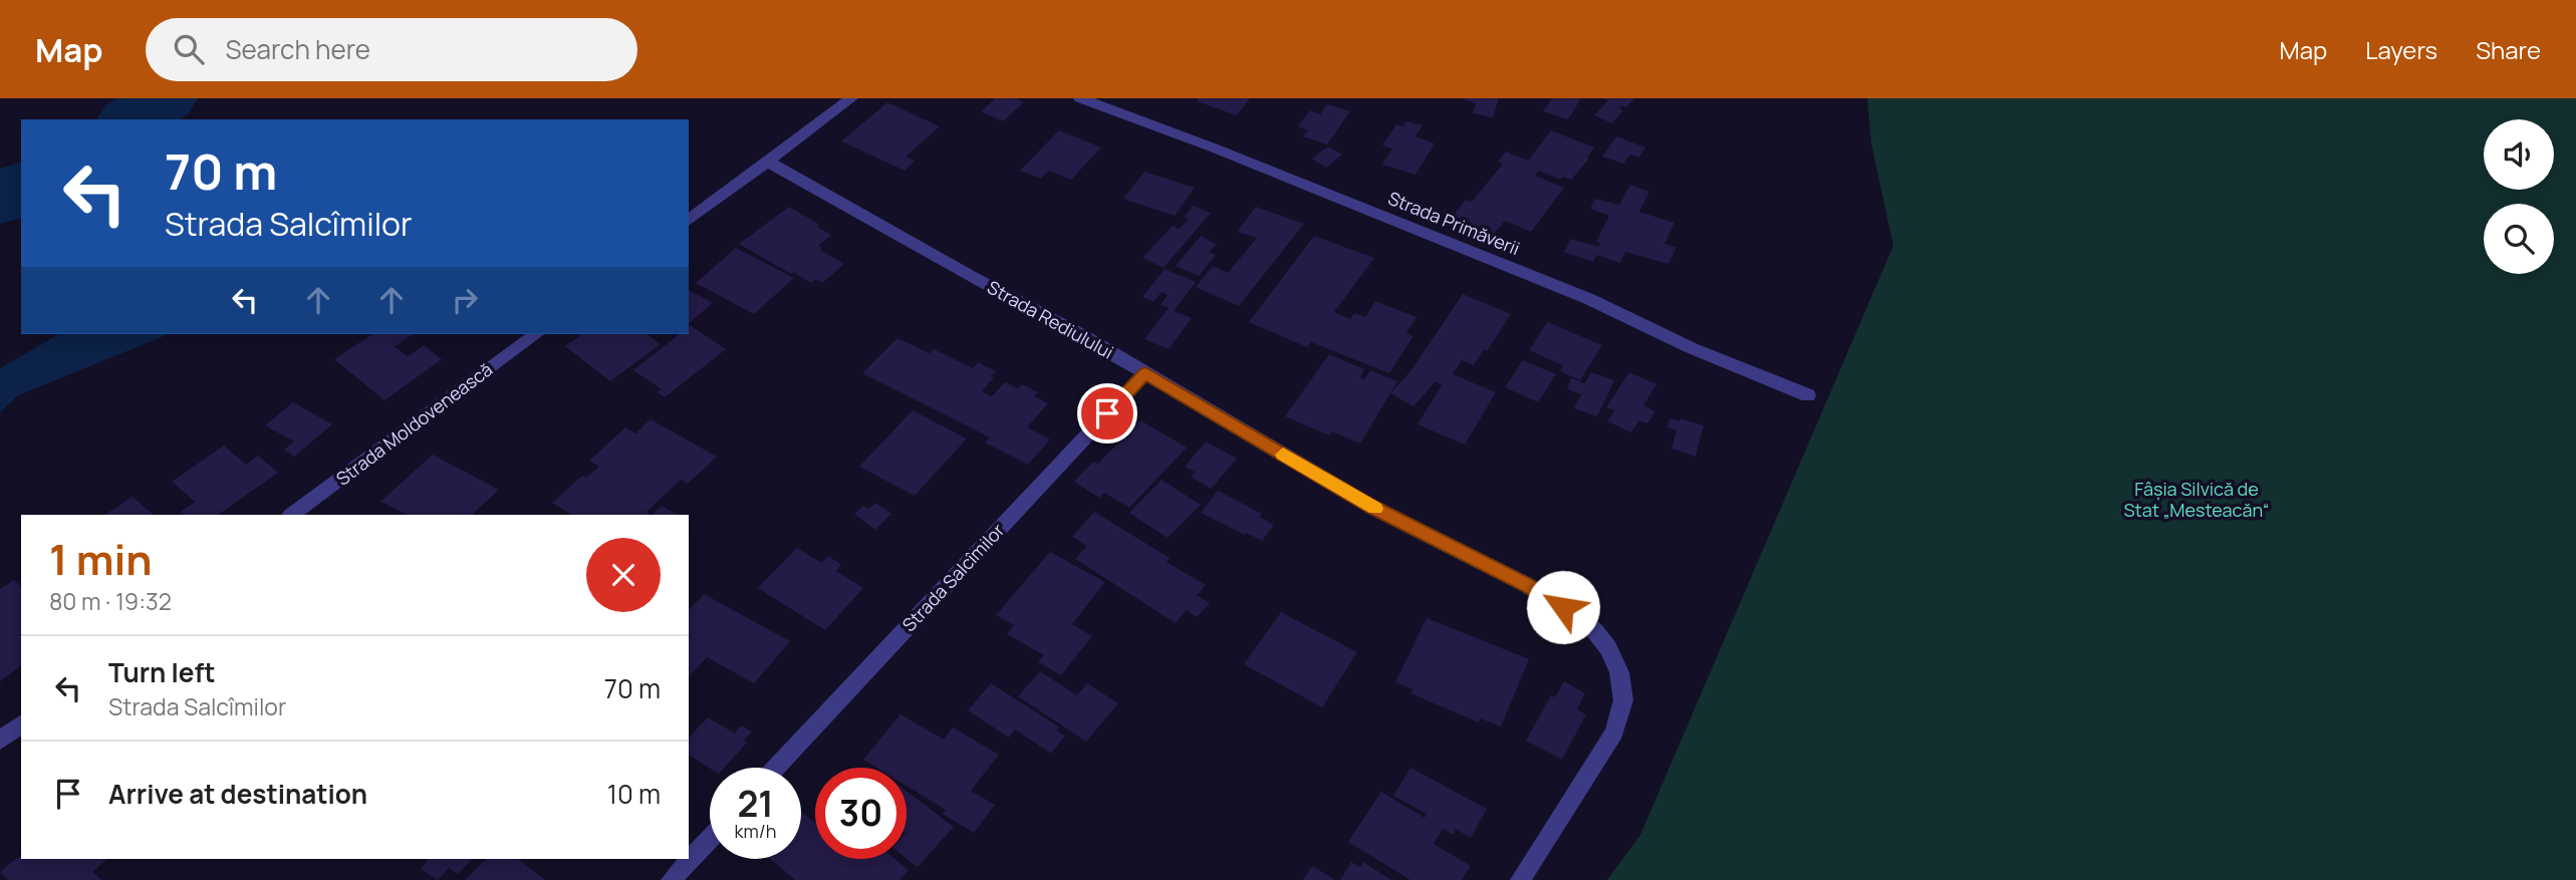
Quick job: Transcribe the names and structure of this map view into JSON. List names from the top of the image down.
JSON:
{
  "streets": {
    "street": [
      "Strada Primăverii",
      "Strada Rediulului",
      "Strada Moldovenească",
      "Strada Salcîmilor"
    ]
  },
  "crossings": [
    ["Strada Rediulului", "Strada Salcîmilor"]
  ],
  "parks": ["Fâșia Silvică de Stat „Mesteacăn“"],
  "page": {
    "header": "Map",
    "search": "Search here",
    "nav": ["Map", "Layers", "Share"],
    "turn": ["70 m", "Strada Salcîmilor"],
    "heading": ["1 min", "80 m · 19:32"],
    "list": [
      {
        "name": "Turn left",
        "note": "Strada Salcîmilor",
        "value": "70 m"
      },
      {
        "name": "Arrive at destination",
        "value": "10 m"
      }
    ],
    "speed": "21 km/h",
    "limit": "30"
  }
}
